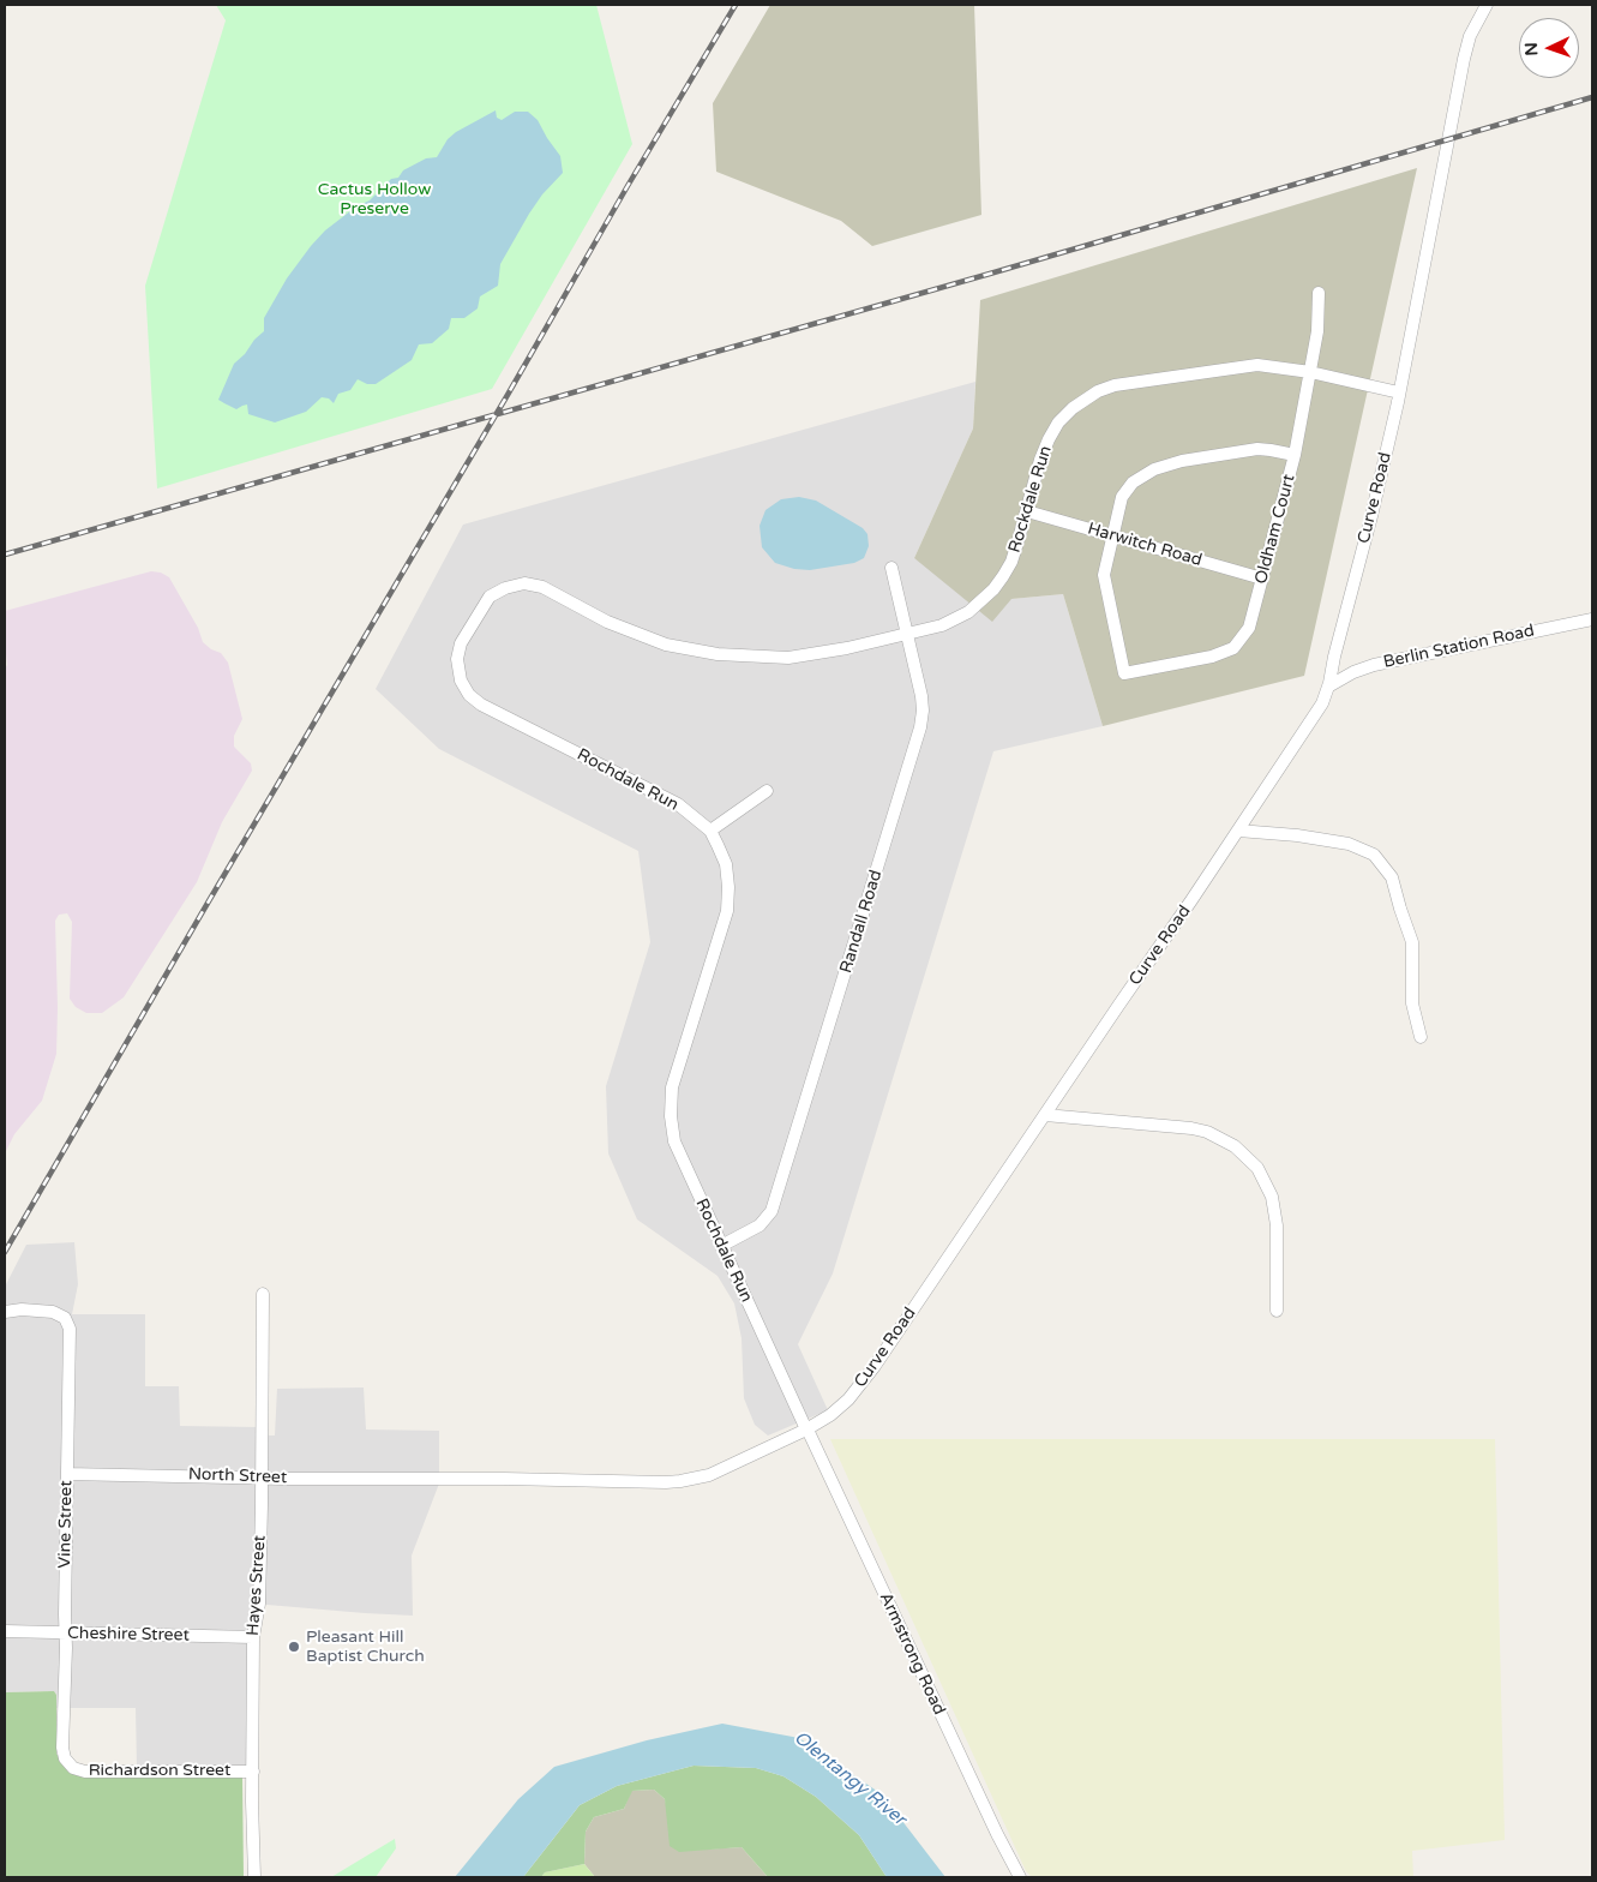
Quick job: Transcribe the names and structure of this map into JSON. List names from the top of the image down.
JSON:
{
  "streets": {
    "street": [
      "Curve Road",
      "Rockdale Run",
      "Oldham Court",
      "Harwitch Road",
      "Berlin Station Road",
      "Rochdale Run",
      "Randall Road",
      "North Street",
      "Vine Street",
      "Hayes Street",
      "Cheshire Street",
      "Armstrong Road",
      "Richardson Street"
    ]
  },
  "crossings": [
    ["Curve Road", "Rockdale Run"],
    ["Curve Road", "Berlin Station Road"],
    ["Curve Road", "Rochdale Run"],
    ["Curve Road", "North Street"],
    ["Curve Road", "Armstrong Road"],
    ["Rockdale Run", "Oldham Court"],
    ["Rockdale Run", "Harwitch Road"],
    ["Rockdale Run", "Rochdale Run"],
    ["Rockdale Run", "Randall Road"],
    ["Oldham Court", "Harwitch Road"],
    ["Rochdale Run", "Randall Road"],
    ["Rochdale Run", "Armstrong Road"],
    ["North Street", "Vine Street"],
    ["North Street", "Hayes Street"],
    ["Vine Street", "Cheshire Street"],
    ["Vine Street", "Richardson Street"],
    ["Hayes Street", "Cheshire Street"],
    ["Hayes Street", "Richardson Street"]
  ],
  "water": ["Olentangy River"],
  "parks": ["Cactus Hollow Preserve"],
  "places": ["Pleasant Hill Baptist Church"],
  "north": "left"
}
